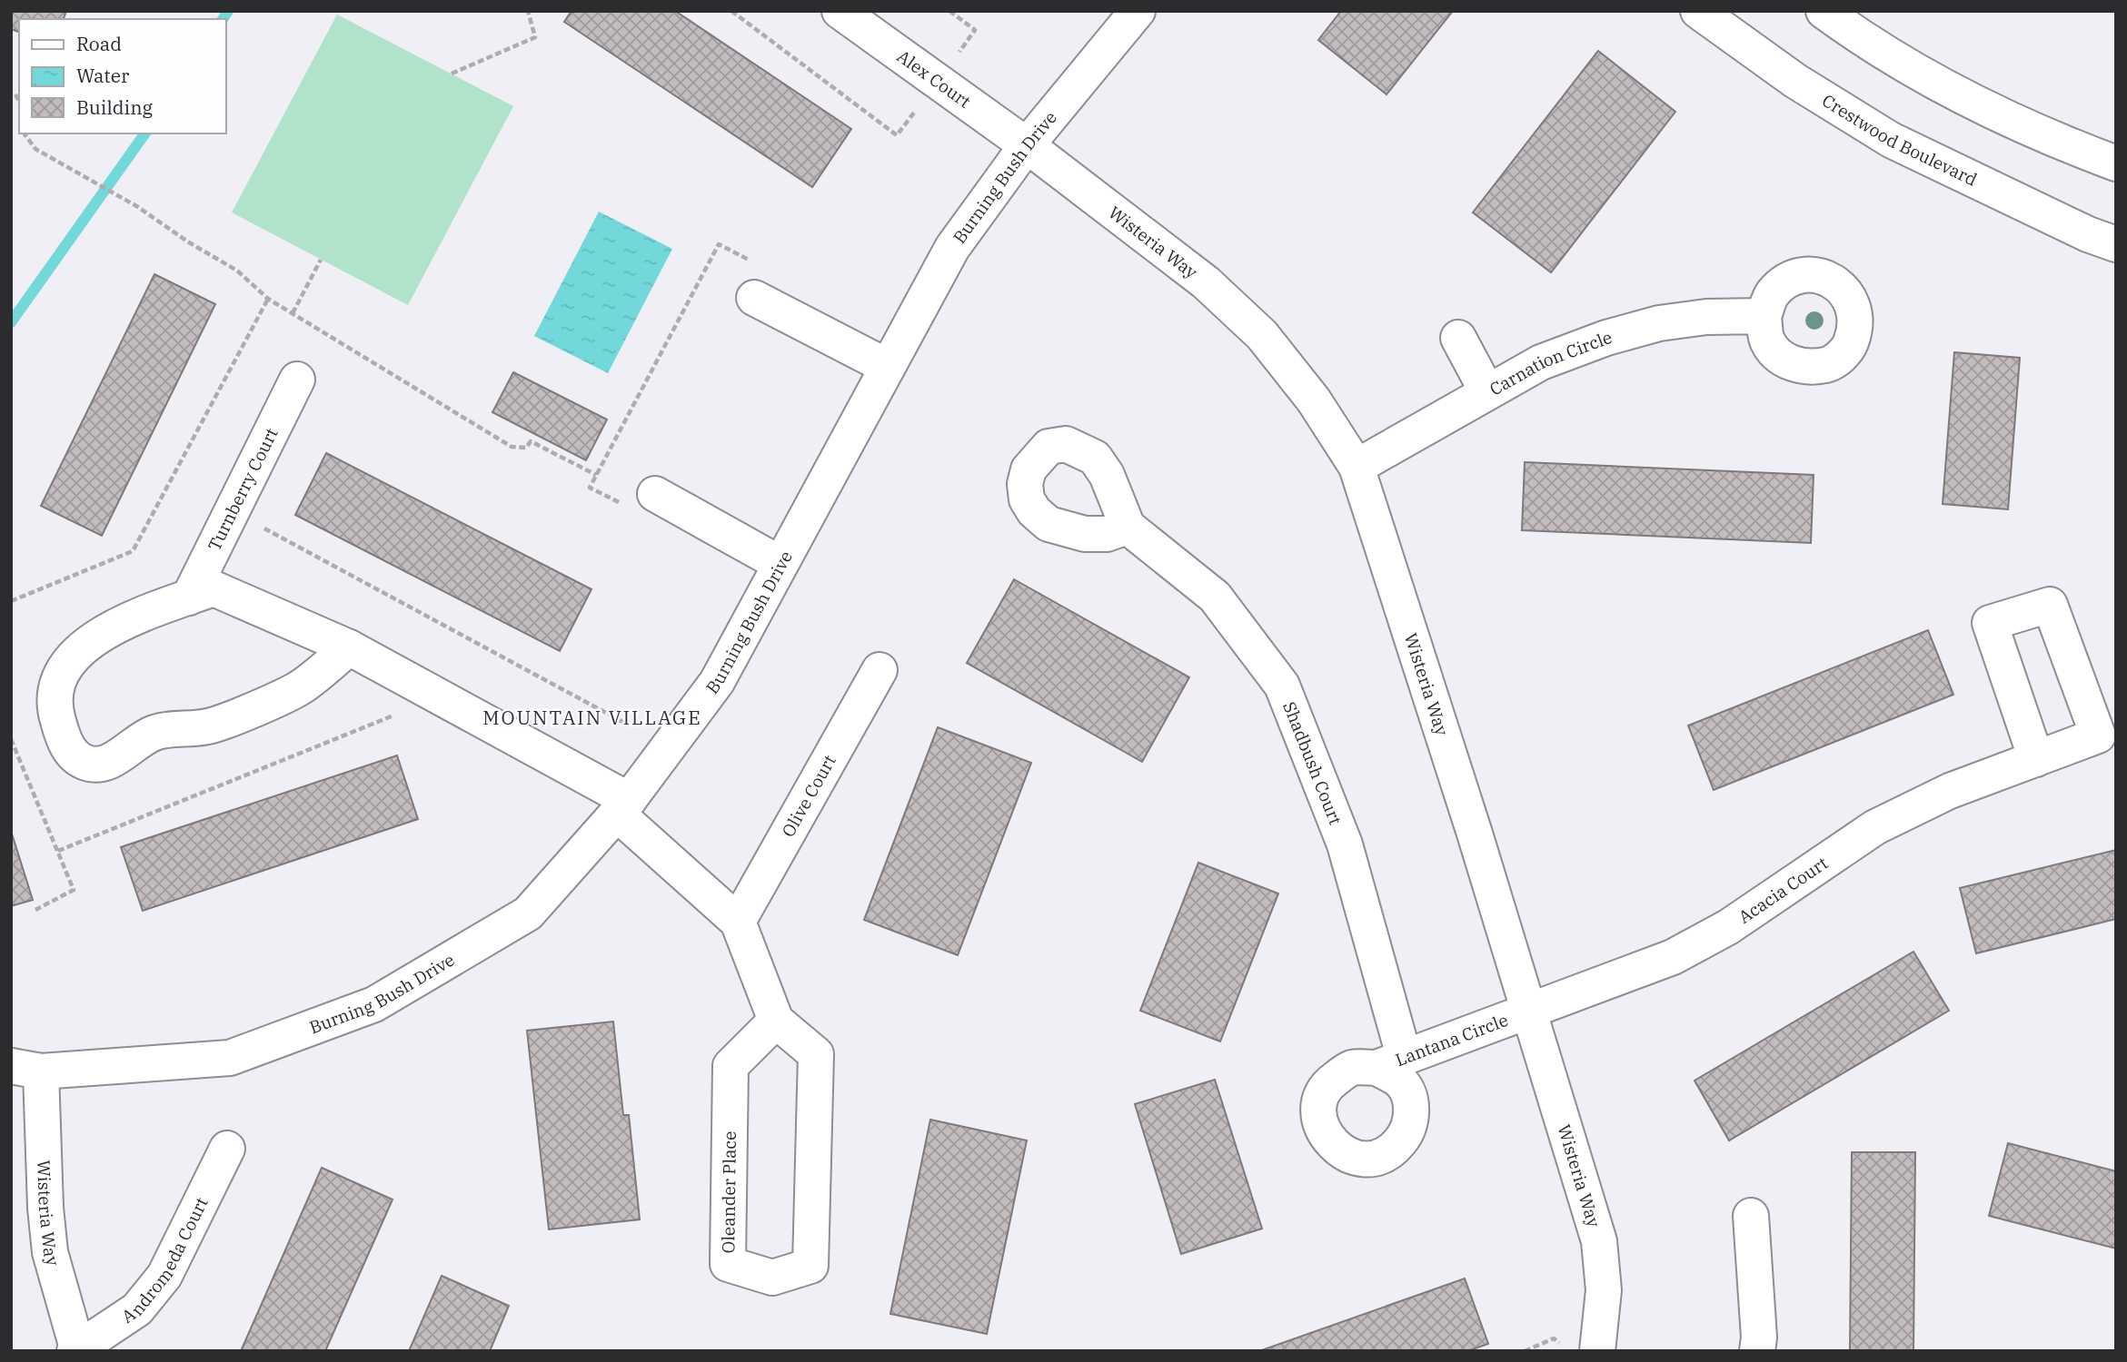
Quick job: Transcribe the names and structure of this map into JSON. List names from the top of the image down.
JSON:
{
  "streets": {
    "street": [
      "Alex Court",
      "Crestwood Boulevard",
      "Burning Bush Drive",
      "Wisteria Way",
      "Carnation Circle",
      "Turnberry Court",
      "Shadbush Court",
      "Olive Court",
      "Acacia Court",
      "Lantana Circle",
      "Oleander Place",
      "Andromeda Court"
    ]
  },
  "crossings": [
    ["Alex Court", "Burning Bush Drive"],
    ["Alex Court", "Wisteria Way"],
    ["Burning Bush Drive", "Wisteria Way"],
    ["Burning Bush Drive", "Oleander Place"],
    ["Wisteria Way", "Carnation Circle"],
    ["Wisteria Way", "Acacia Court"],
    ["Wisteria Way", "Lantana Circle"],
    ["Wisteria Way", "Andromeda Court"],
    ["Shadbush Court", "Lantana Circle"],
    ["Olive Court", "Oleander Place"],
    ["Acacia Court", "Lantana Circle"]
  ],
  "districts": ["MOUNTAIN VILLAGE"],
  "legend": ["Road", "Water", "Building"]
}
